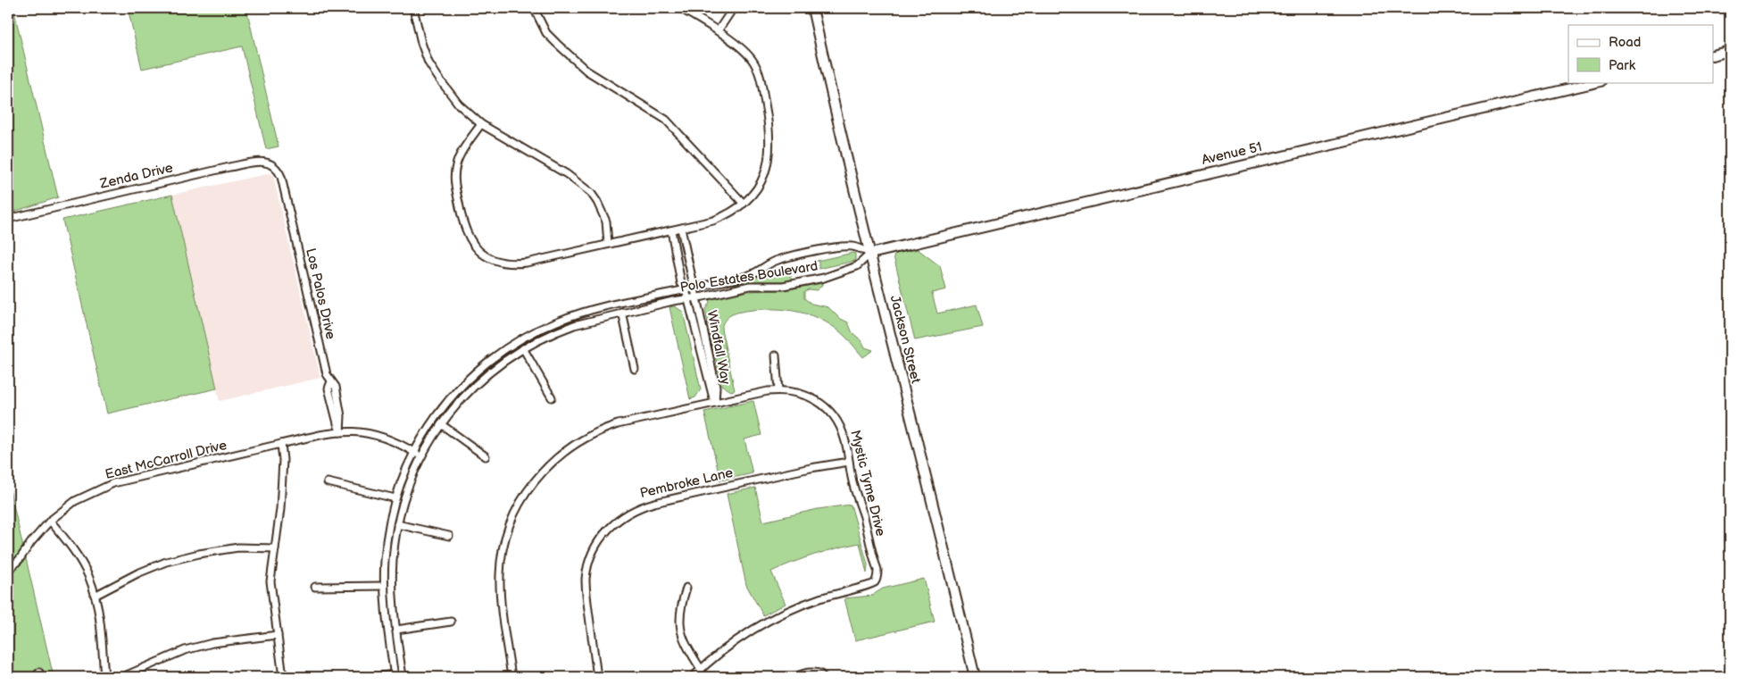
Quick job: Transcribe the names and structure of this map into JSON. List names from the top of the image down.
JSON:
{
  "streets": {
    "street": [
      "Avenue 51",
      "Zenda Drive",
      "Polo Estates Boulevard",
      "Los Palos Drive",
      "Jackson Street",
      "Windfall Way",
      "East McCarroll Drive",
      "Pembroke Lane",
      "Mystic Tyme Drive"
    ]
  },
  "crossings": [
    ["Avenue 51", "Polo Estates Boulevard"],
    ["Avenue 51", "Jackson Street"],
    ["Zenda Drive", "Los Palos Drive"],
    ["Polo Estates Boulevard", "Jackson Street"],
    ["Polo Estates Boulevard", "Windfall Way"],
    ["Los Palos Drive", "East McCarroll Drive"],
    ["Windfall Way", "Mystic Tyme Drive"],
    ["Pembroke Lane", "Mystic Tyme Drive"]
  ],
  "legend": ["Road", "Park"]
}
